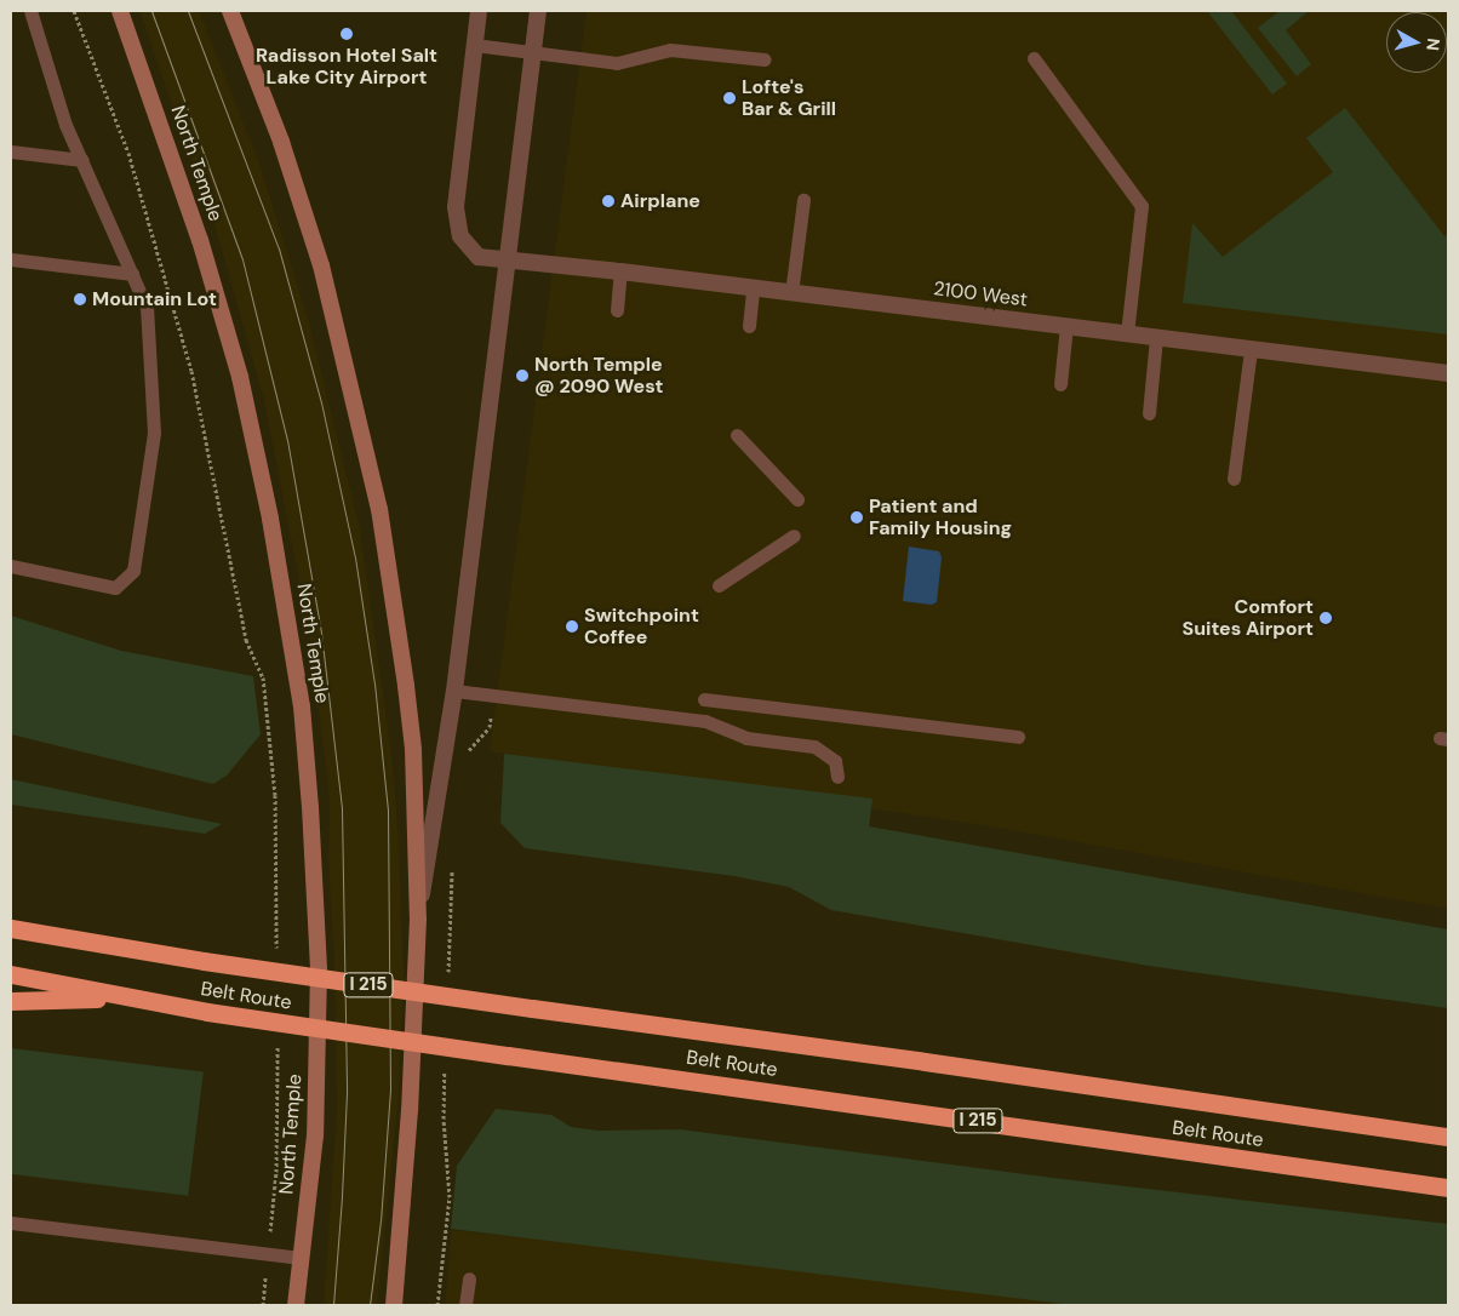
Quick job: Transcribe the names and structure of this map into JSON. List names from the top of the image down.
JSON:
{
  "streets": {
    "highway": ["I 215", "Belt Route"],
    "main road": ["North Temple"],
    "street": ["2100 West"]
  },
  "places": [
    "Radisson Hotel Salt Lake City Airport",
    "Lofte's Bar & Grill",
    "Airplane",
    "Mountain Lot",
    "North Temple @ 2090 West",
    "Patient and Family Housing",
    "Comfort Suites Airport",
    "Switchpoint Coffee"
  ],
  "north": "right"
}
